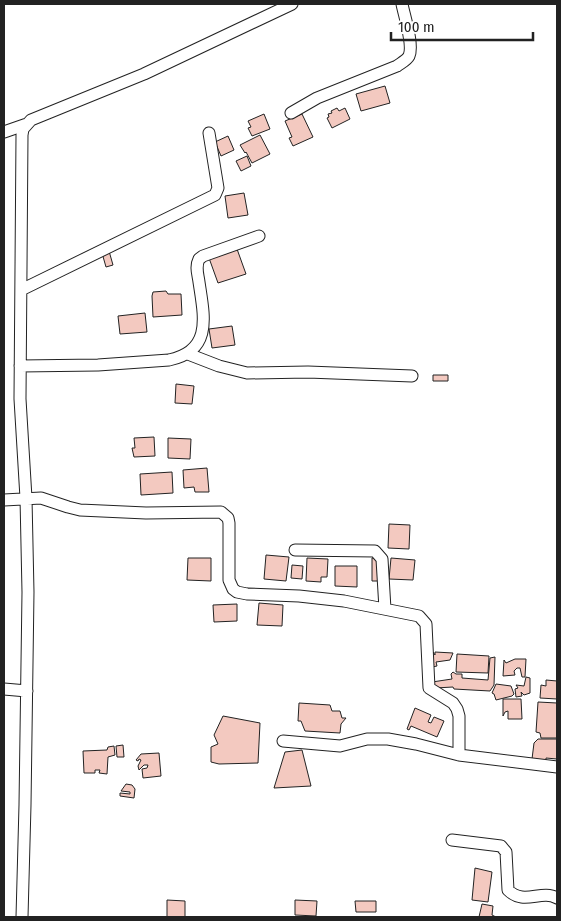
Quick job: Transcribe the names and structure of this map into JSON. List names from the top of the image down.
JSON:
{
  "scale_bar": "100 m"
}
